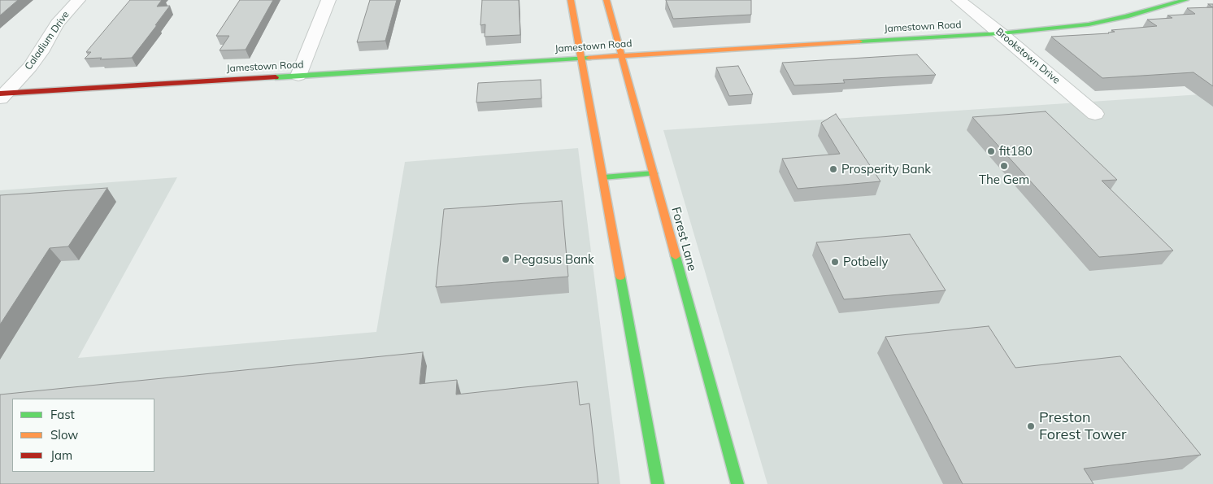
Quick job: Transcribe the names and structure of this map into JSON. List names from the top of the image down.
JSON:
{
  "streets": {
    "street": [
      "Jamestown Road",
      "Caladium Drive",
      "Brookstown Drive",
      "Forest Lane"
    ]
  },
  "crossings": [
    ["Jamestown Road", "Caladium Drive"],
    ["Jamestown Road", "Brookstown Drive"],
    ["Jamestown Road", "Forest Lane"]
  ],
  "places": [
    "fit180",
    "The Gem",
    "Prosperity Bank",
    "Pegasus Bank",
    "Potbelly",
    "Preston Forest Tower"
  ],
  "legend": ["Fast", "Slow", "Jam"]
}
